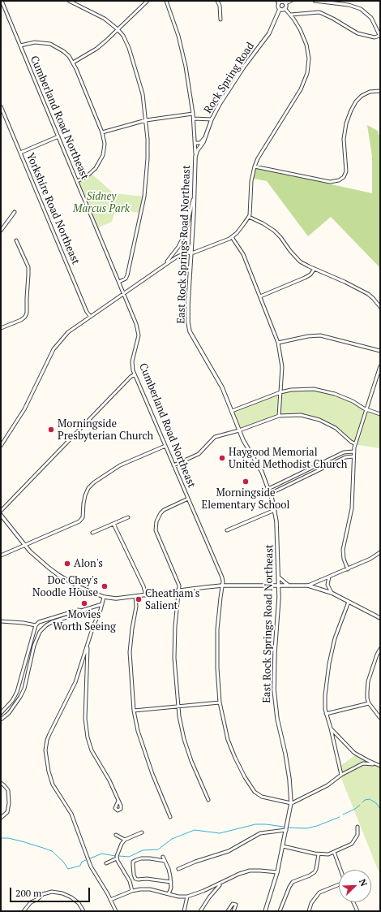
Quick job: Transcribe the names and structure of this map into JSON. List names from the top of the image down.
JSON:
{
  "streets": {
    "street": [
      "Rock Spring Road",
      "Cumberland Road Northeast",
      "Yorkshire Road Northeast",
      "East Rock Springs Road Northeast"
    ]
  },
  "crossings": [
    ["Rock Spring Road", "East Rock Springs Road Northeast"],
    ["Cumberland Road Northeast", "East Rock Springs Road Northeast"]
  ],
  "parks": ["Sidney Marcus Park"],
  "places": [
    "Morningside Presbyterian Church",
    "Haygood Memorial United Methodist Church",
    "Morningside Elementary School",
    "Alon's",
    "Doc Chey's Noodle House",
    "Cheatham's Salient",
    "Movies Worth Seeing"
  ],
  "scale_bar": "200 m",
  "north": "top right"
}
